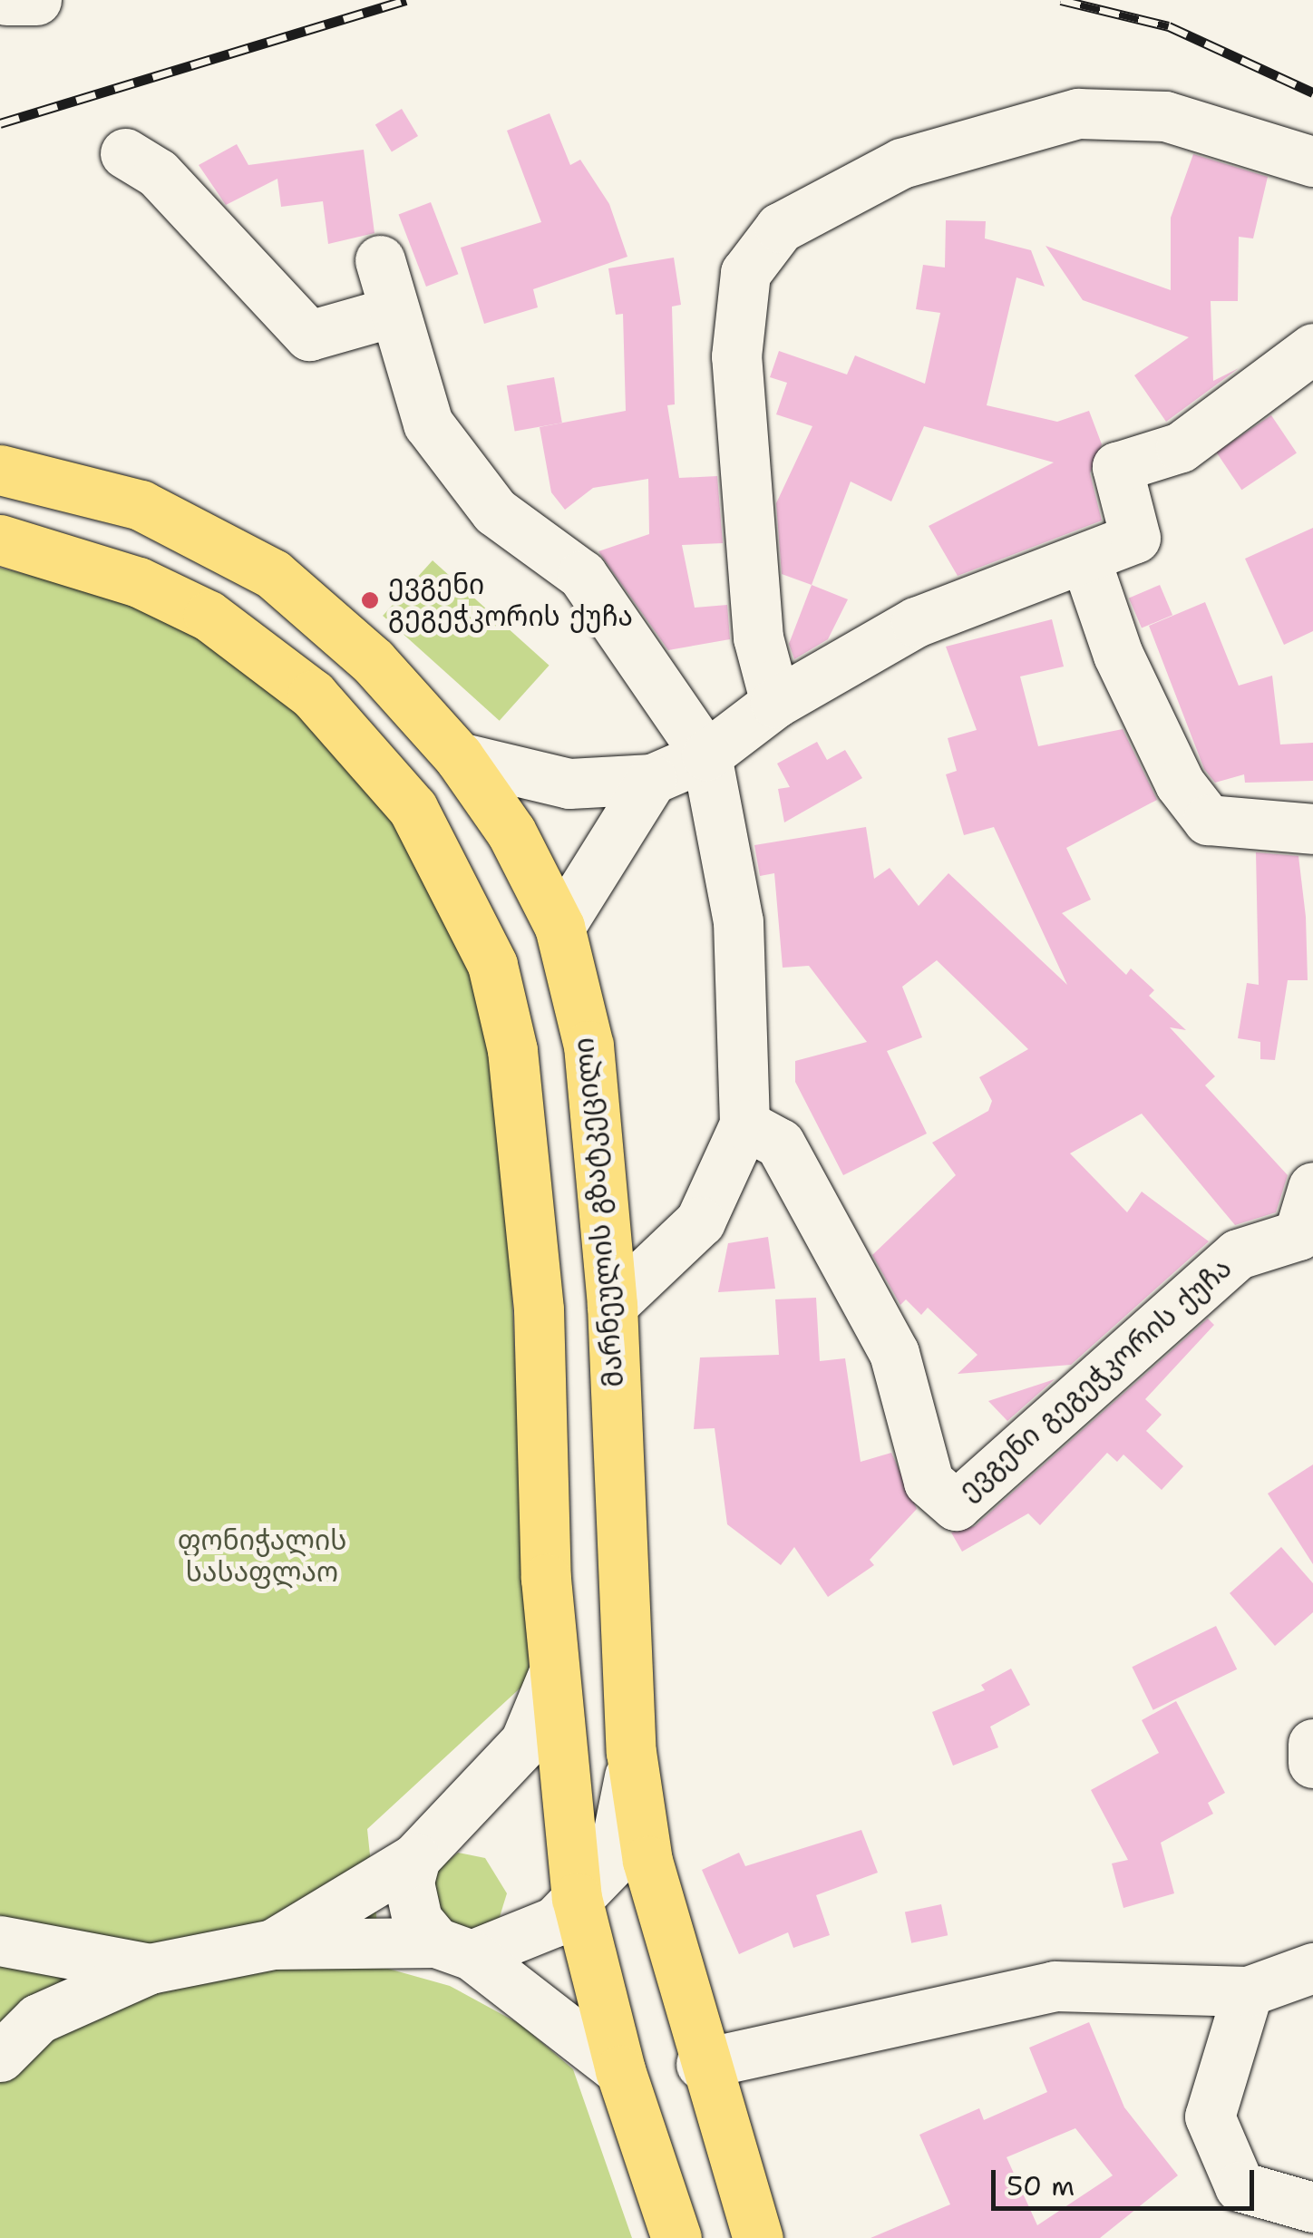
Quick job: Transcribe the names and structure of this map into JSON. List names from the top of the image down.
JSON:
{
  "streets": {
    "highway": ["მარნეულის გზატკეცილი"],
    "street": ["ევგენი გეგეჭკორის ქუჩა"]
  },
  "parks": ["ფონიჭალის სასაფლაო"],
  "places": ["ევგენი გეგეჭკორის ქუჩა"],
  "scale_bar": "50 m"
}
